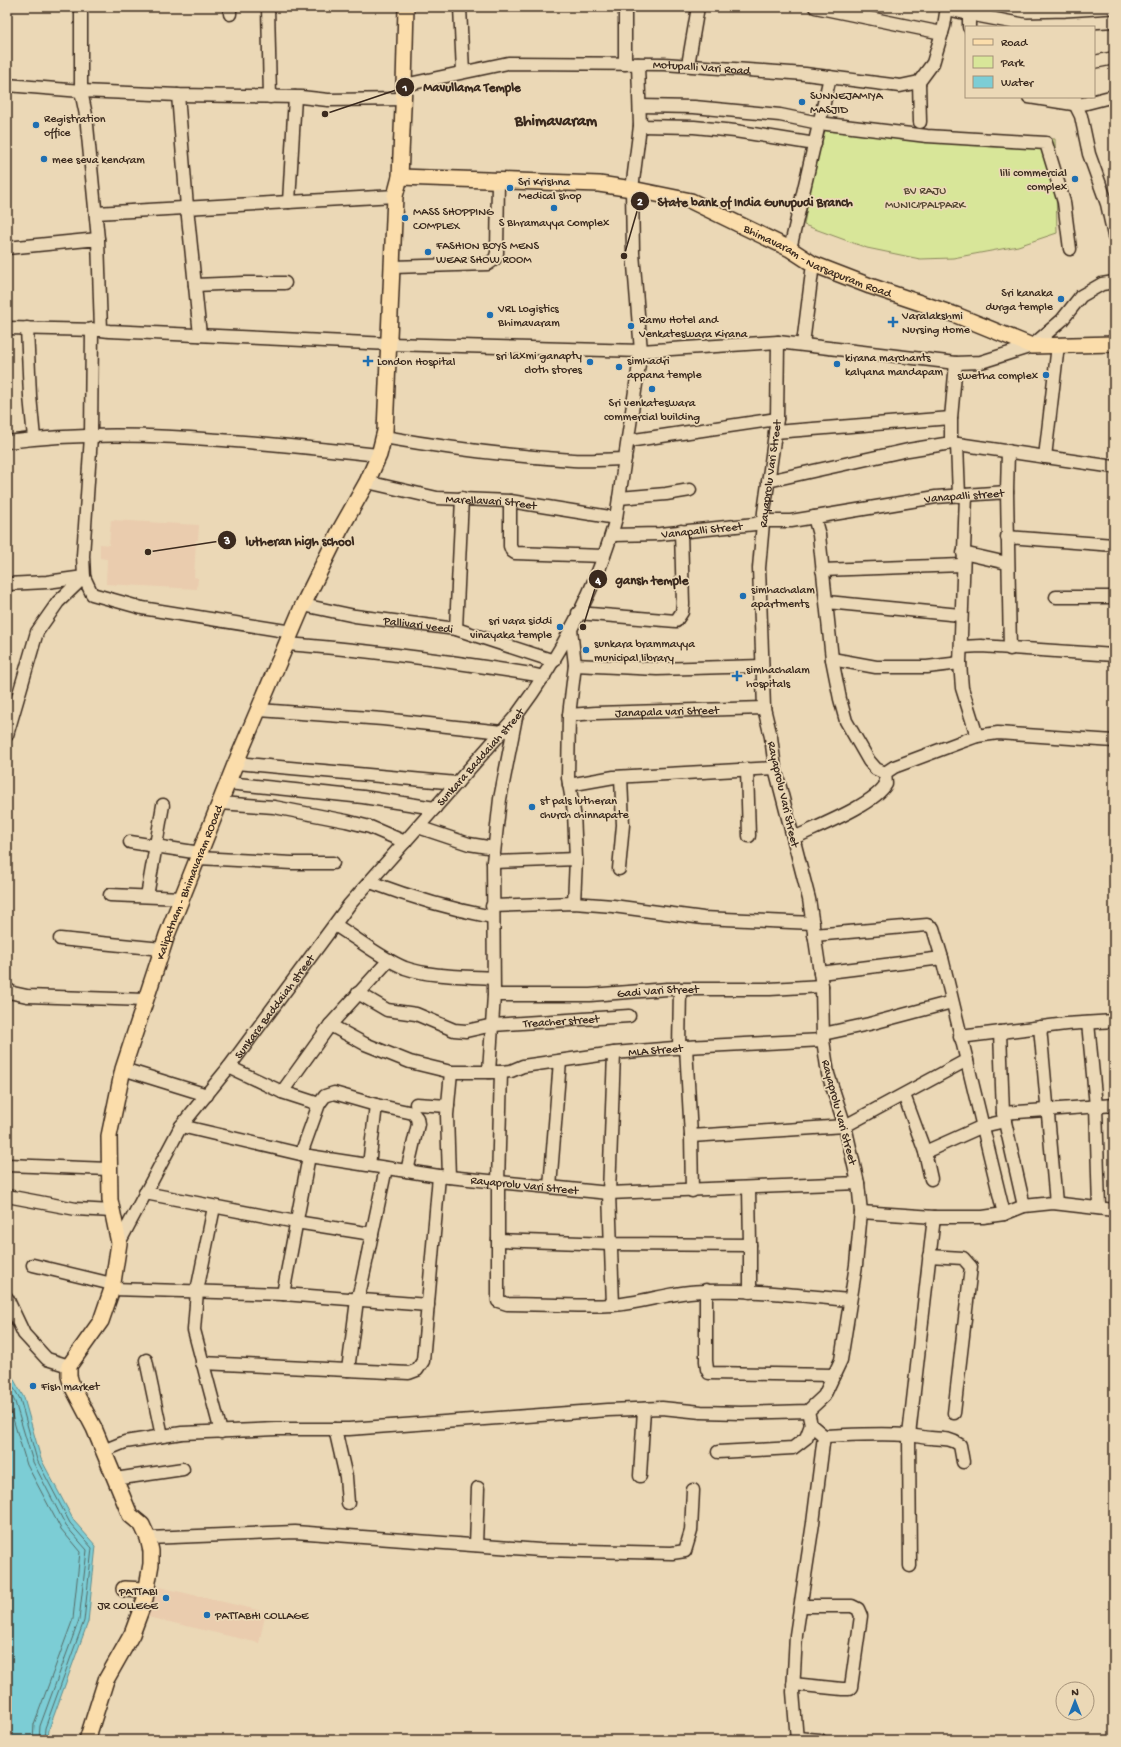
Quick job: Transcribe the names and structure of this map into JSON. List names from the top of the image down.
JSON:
{
  "streets": {
    "main road": ["Bhimavaram - Narsapuram Road", "Kalipatnam - Bhimavaram ROoad"],
    "street": [
      "Motupalli Vari Road",
      "Rayaprolu Vari Street",
      "Vanapalli street",
      "Marellavari Street",
      "Vanapalli Street",
      "Pallivari veedi",
      "Janapala vari Street",
      "Sunkara Baddaiah street",
      "Gadi Vari Street",
      "Treacher street",
      "MLA Street"
    ]
  },
  "crossings": [
    ["Motupalli Vari Road", "Sunkara Baddaiah street"],
    ["Motupalli Vari Road", "Kalipatnam - Bhimavaram ROoad"],
    ["Bhimavaram - Narsapuram Road", "Sunkara Baddaiah street"],
    ["Bhimavaram - Narsapuram Road", "Kalipatnam - Bhimavaram ROoad"],
    ["Rayaprolu Vari Street", "Vanapalli Street"],
    ["Rayaprolu Vari Street", "Janapala vari Street"],
    ["Rayaprolu Vari Street", "Sunkara Baddaiah street"],
    ["Rayaprolu Vari Street", "Gadi Vari Street"],
    ["Rayaprolu Vari Street", "MLA Street"],
    ["Vanapalli street", "Vanapalli Street"],
    ["Marellavari Street", "Sunkara Baddaiah street"],
    ["Marellavari Street", "Kalipatnam - Bhimavaram ROoad"],
    ["Vanapalli Street", "Sunkara Baddaiah street"],
    ["Pallivari veedi", "Sunkara Baddaiah street"],
    ["Pallivari veedi", "Kalipatnam - Bhimavaram ROoad"],
    ["Sunkara Baddaiah street", "Kalipatnam - Bhimavaram ROoad"]
  ],
  "districts": ["Bhimavaram"],
  "parks": ["BV RAJU MUNICIPALPARK"],
  "places": {
    "other": [
      "SUNNEJAMIYA MASJID",
      "Mavullama Temple",
      "Registration office",
      "mee seva kendram",
      "lili commercial complex",
      "Sri Krishna Medical shop",
      "S Bhramayya Complex",
      "MASS SHOPPING COMPLEX",
      "FASHION BOYS MENS WEAR SHOW ROOM",
      "State bank of India Gunupudi Branch",
      "Sri kanaka durga temple",
      "VRL Logistics Bhimavaram",
      "Ramu Hotel and Venkateswara Kirana",
      "sri laxmi ganapty cloth stores",
      "kirana marchants kalyana mandapam",
      "simhadri appana temple",
      "swetha complex",
      "Sri venkateswara commercial building",
      "lutheran high school",
      "simhachalam apartments",
      "sri vara siddi vinayaka temple",
      "gansh temple",
      "sunkara brammayya municipal library",
      "st pals lutheran church chinnapate",
      "Fish market",
      "PATTABI JR COLLEGE",
      "PATTABHI COLLAGE"
    ],
    "health": ["Varalakshmi Nursing Home", "London Hospital", "simhachalam hospitals"]
  },
  "legend": ["Road", "Park", "Water"],
  "north": "top"
}
